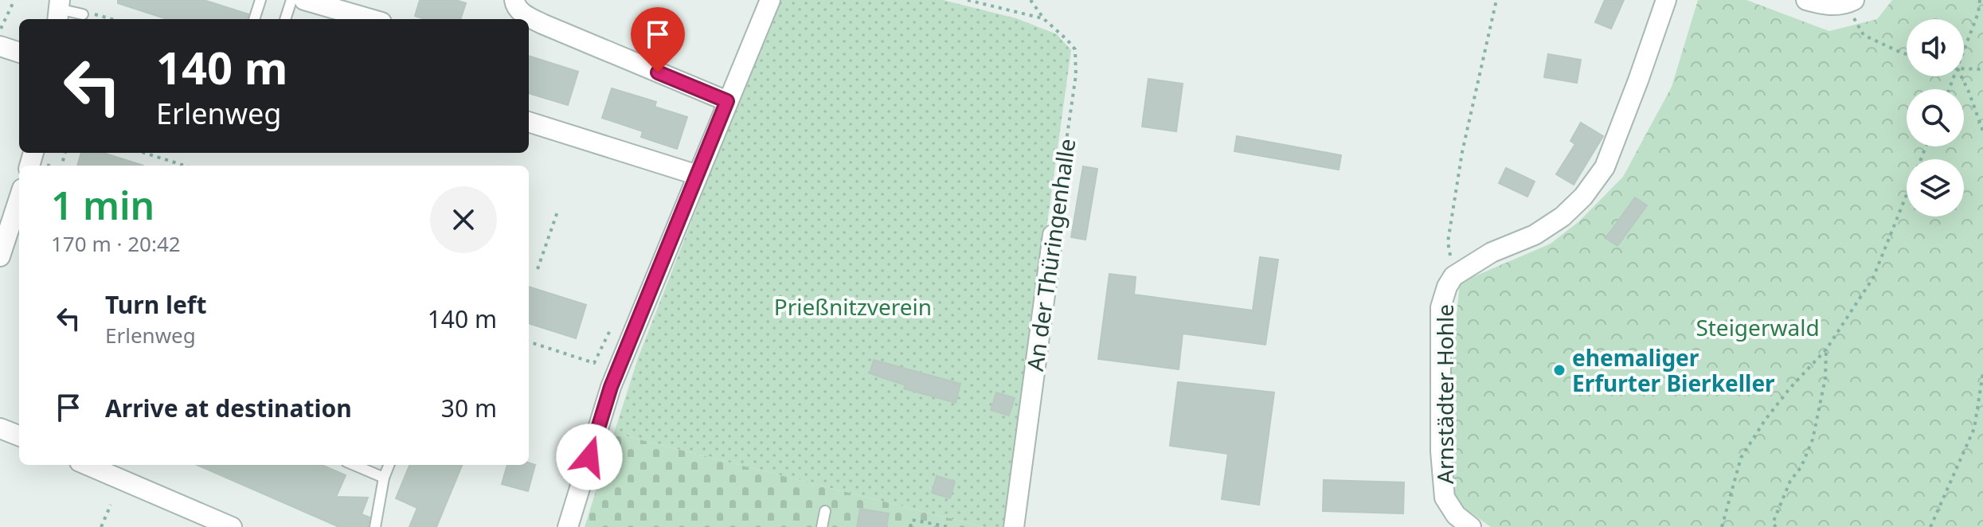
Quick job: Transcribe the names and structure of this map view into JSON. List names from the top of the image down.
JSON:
{
  "streets": {
    "street": ["An der Thüringenhalle", "Arnstädter Hohle"]
  },
  "parks": ["Prießnitzverein", "Steigerwald"],
  "places": ["ehemaliger Erfurter Bierkeller"],
  "page": {
    "turn": ["140 m", "Erlenweg"],
    "heading": ["1 min", "170 m · 20:42"],
    "list": [
      {
        "name": "Turn left",
        "note": "Erlenweg",
        "value": "140 m"
      },
      {
        "name": "Arrive at destination",
        "value": "30 m"
      }
    ]
  }
}
